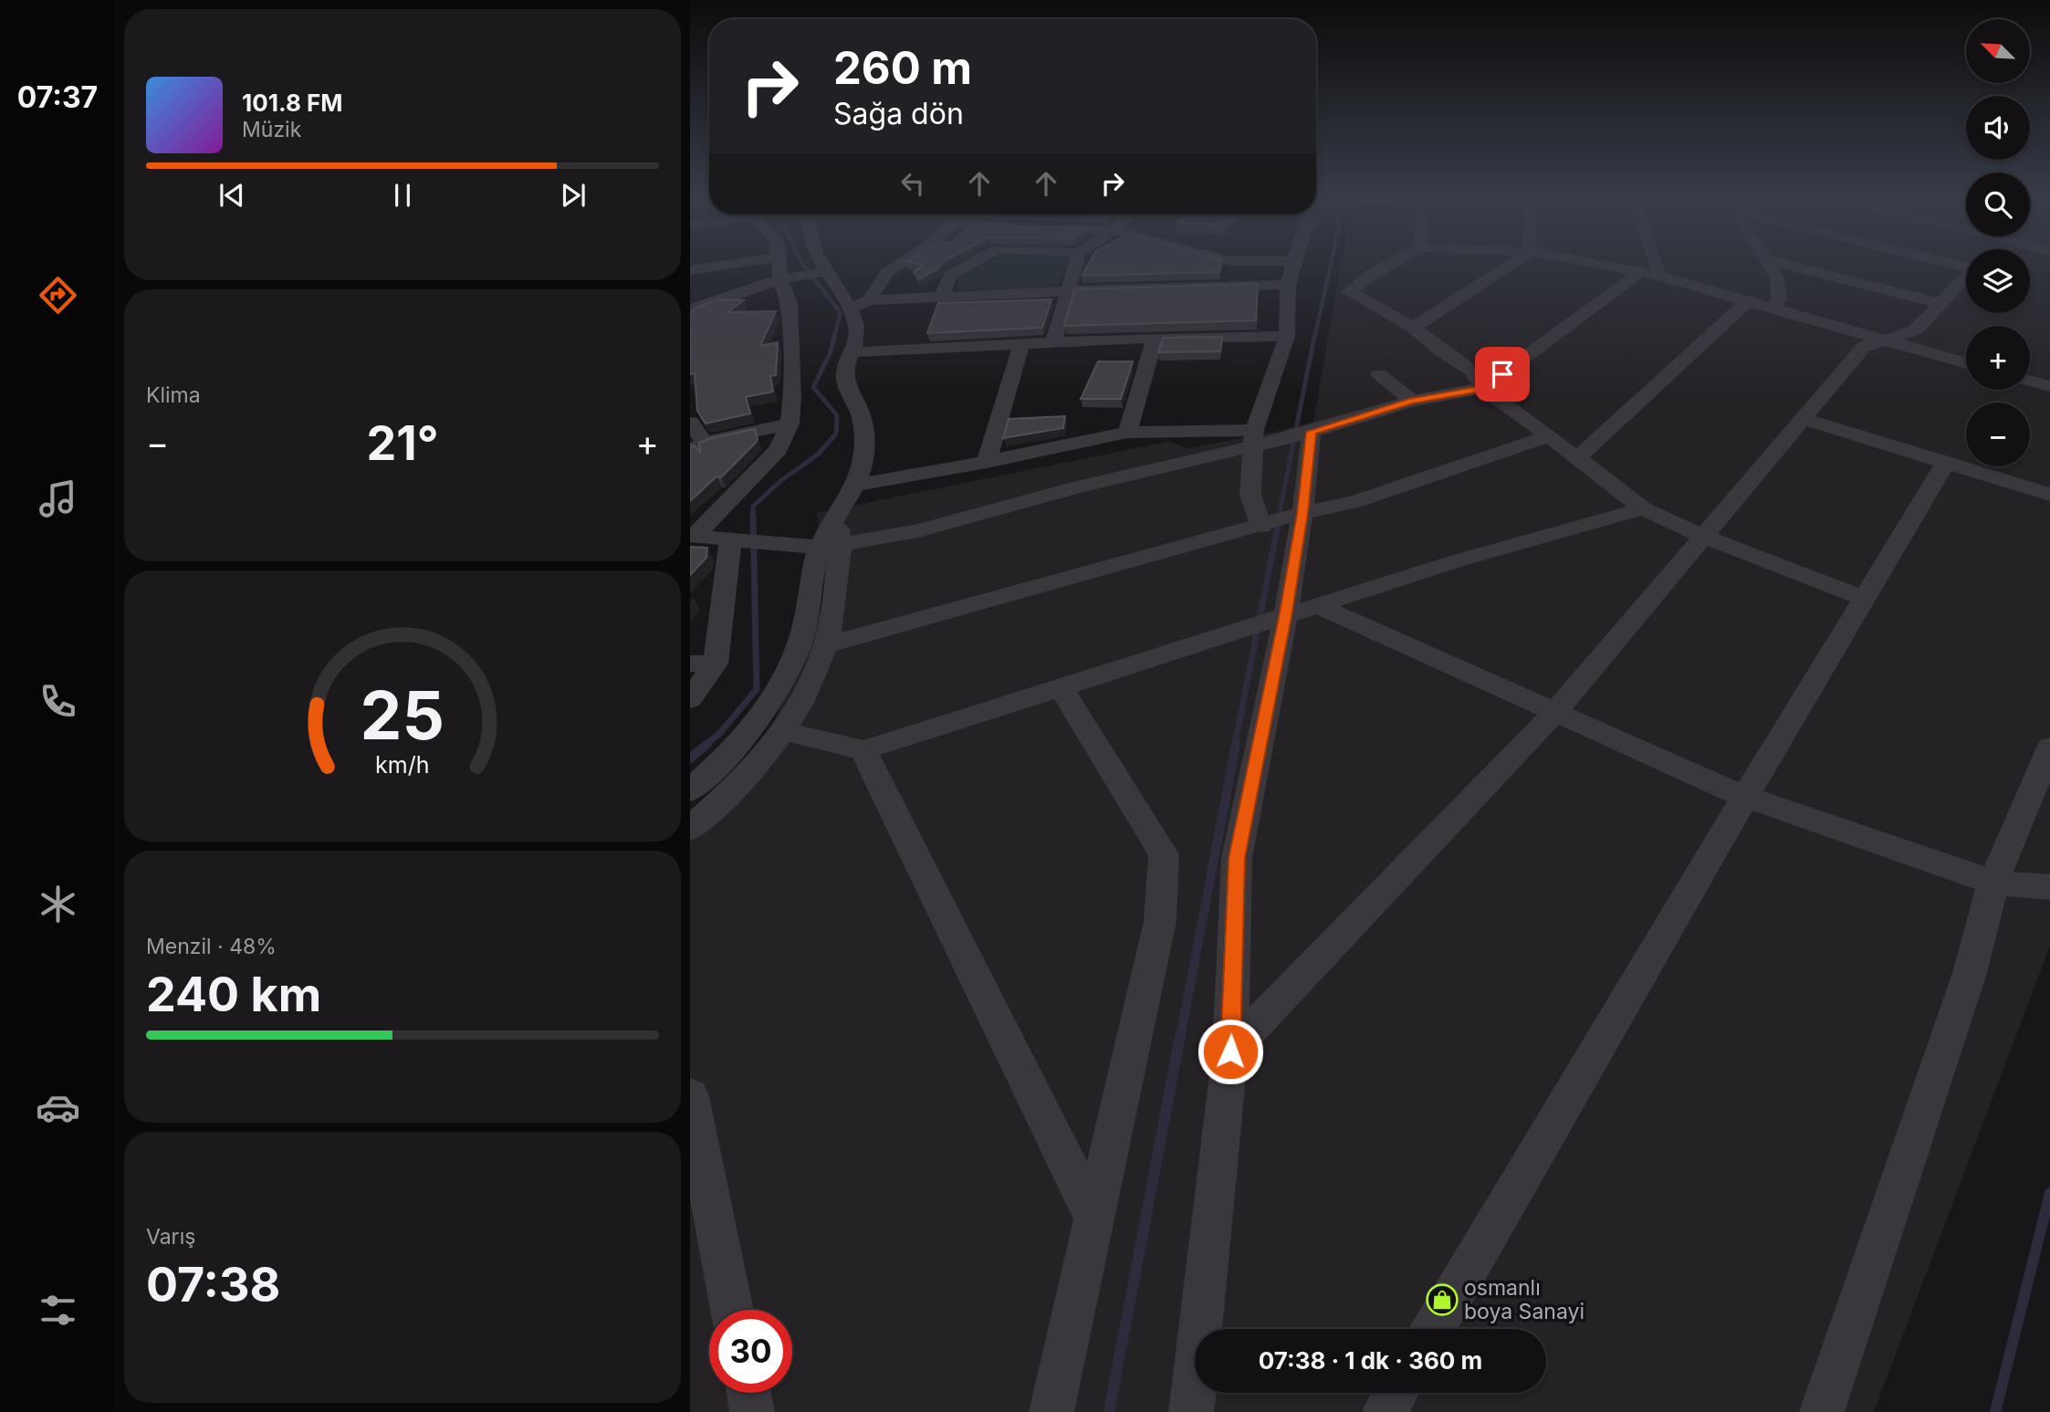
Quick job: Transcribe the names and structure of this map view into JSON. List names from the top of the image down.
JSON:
{
  "places": {
    "shop": ["osmanlı boya Sanayi"]
  },
  "north": "top left",
  "page": {
    "tabs": "07:37",
    "map_buttons": ["+", "−"],
    "turn": ["260 m", "Sağa dön"],
    "song": ["101.8 FM", "Müzik"],
    "tile": [
      "Klima",
      ["Menzil · 48%", "240 km"],
      ["Varış", "07:38"]
    ],
    "heat": ["−", "21°", "+"],
    "limit": "30",
    "trip": "07:38 · 1 dk · 360 m",
    "gauge": ["25", "km/h"]
  }
}
